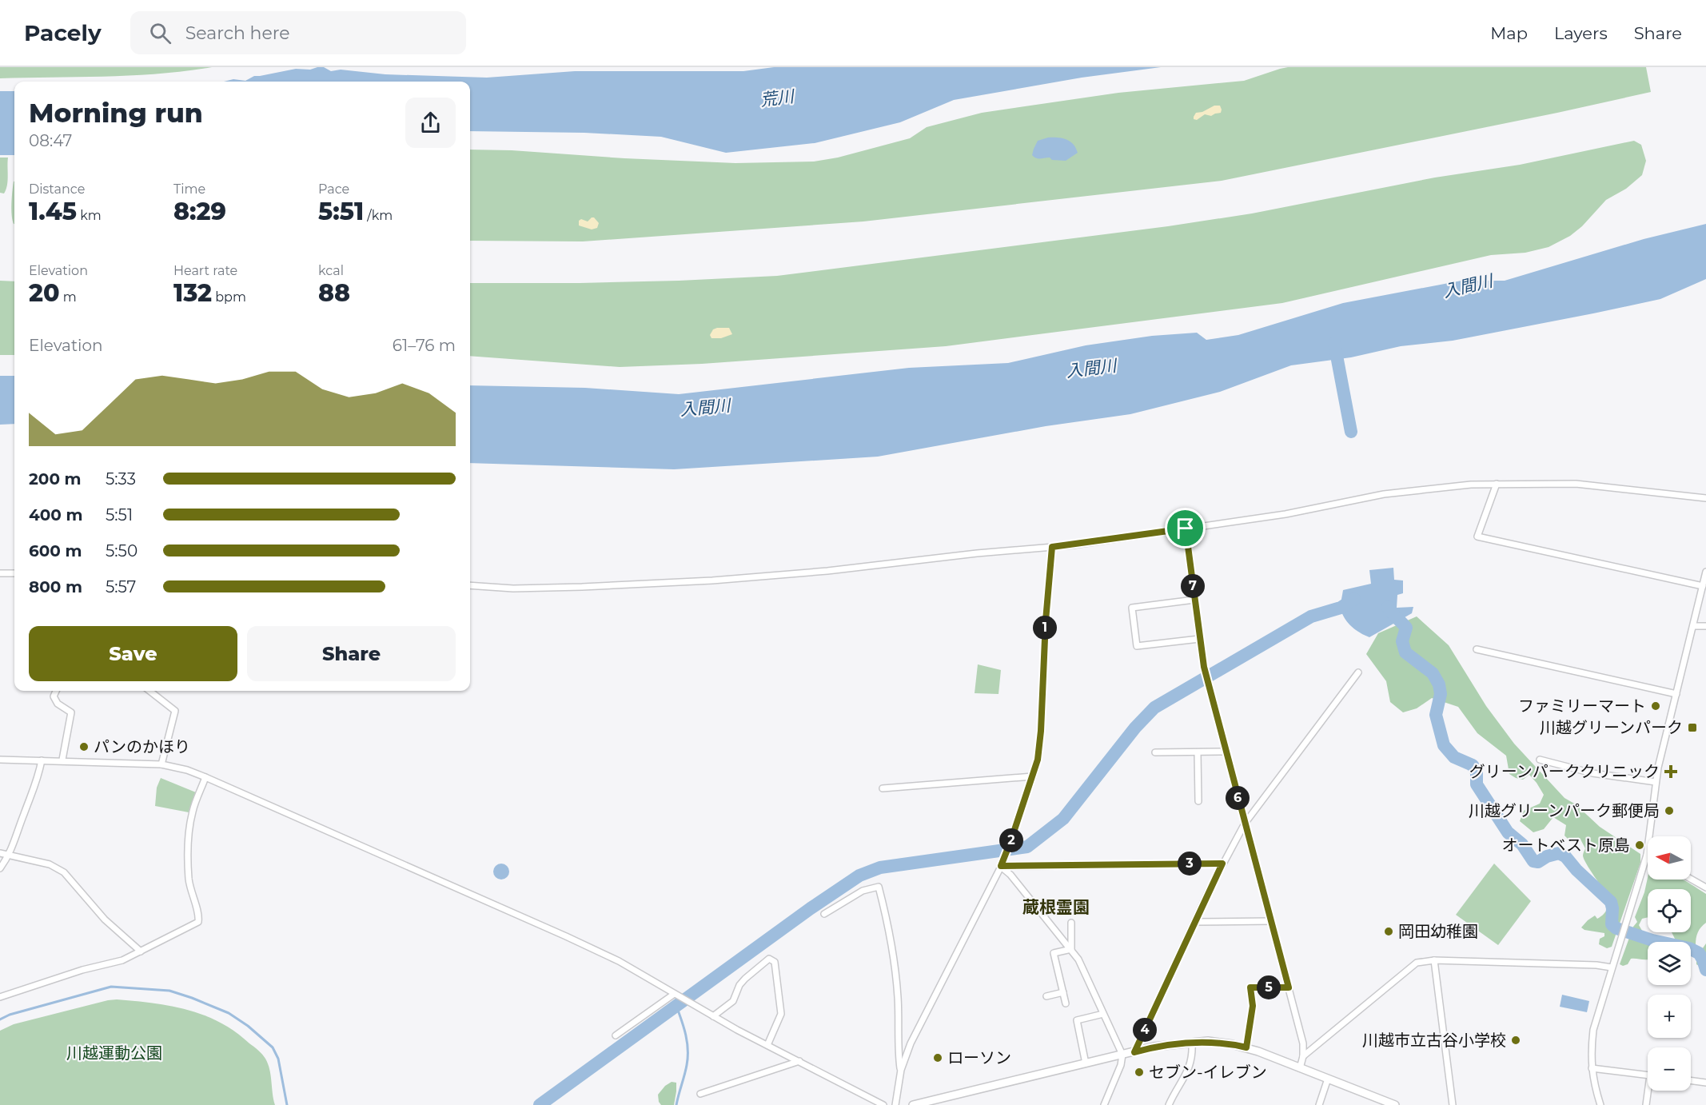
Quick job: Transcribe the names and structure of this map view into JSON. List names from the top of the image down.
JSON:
{
  "districts": ["蔵根霊園"],
  "water": ["荒川", "入間川"],
  "parks": ["川越運動公園"],
  "places": {
    "other": [
      "ファミリーマート",
      "パンのかほり",
      "川越グリーンパーク郵便局",
      "オートベスト原島",
      "岡田幼稚園",
      "川越市立古谷小学校",
      "ローソン",
      "セブン-イレブン"
    ],
    "transit": ["川越グリーンパーク"],
    "health": ["グリーンパーククリニック"]
  },
  "north": "left",
  "page": {
    "header": "Pacely",
    "search": "Search here",
    "nav": ["Map", "Layers", "Share"],
    "heading": ["Morning run", "08:47"],
    "stats": [
      ["Distance", "1.45 km"],
      ["Time", "8:29"],
      ["Pace", "5:51 /km"],
      ["Elevation", "20 m"],
      ["Heart rate", "132 bpm"],
      ["kcal", "88"]
    ],
    "chart": ["Elevation", "61–76 m"],
    "list": [
      {
        "name": "200 m",
        "note": "5:33"
      },
      {
        "name": "400 m",
        "note": "5:51"
      },
      {
        "name": "600 m",
        "note": "5:50"
      },
      {
        "name": "800 m",
        "note": "5:57"
      }
    ],
    "pins": [
      "7",
      "1",
      "6",
      "2",
      "3",
      "5",
      "4"
    ],
    "buttons": ["Save", "Share"],
    "map_buttons": ["+", "−"]
  }
}
